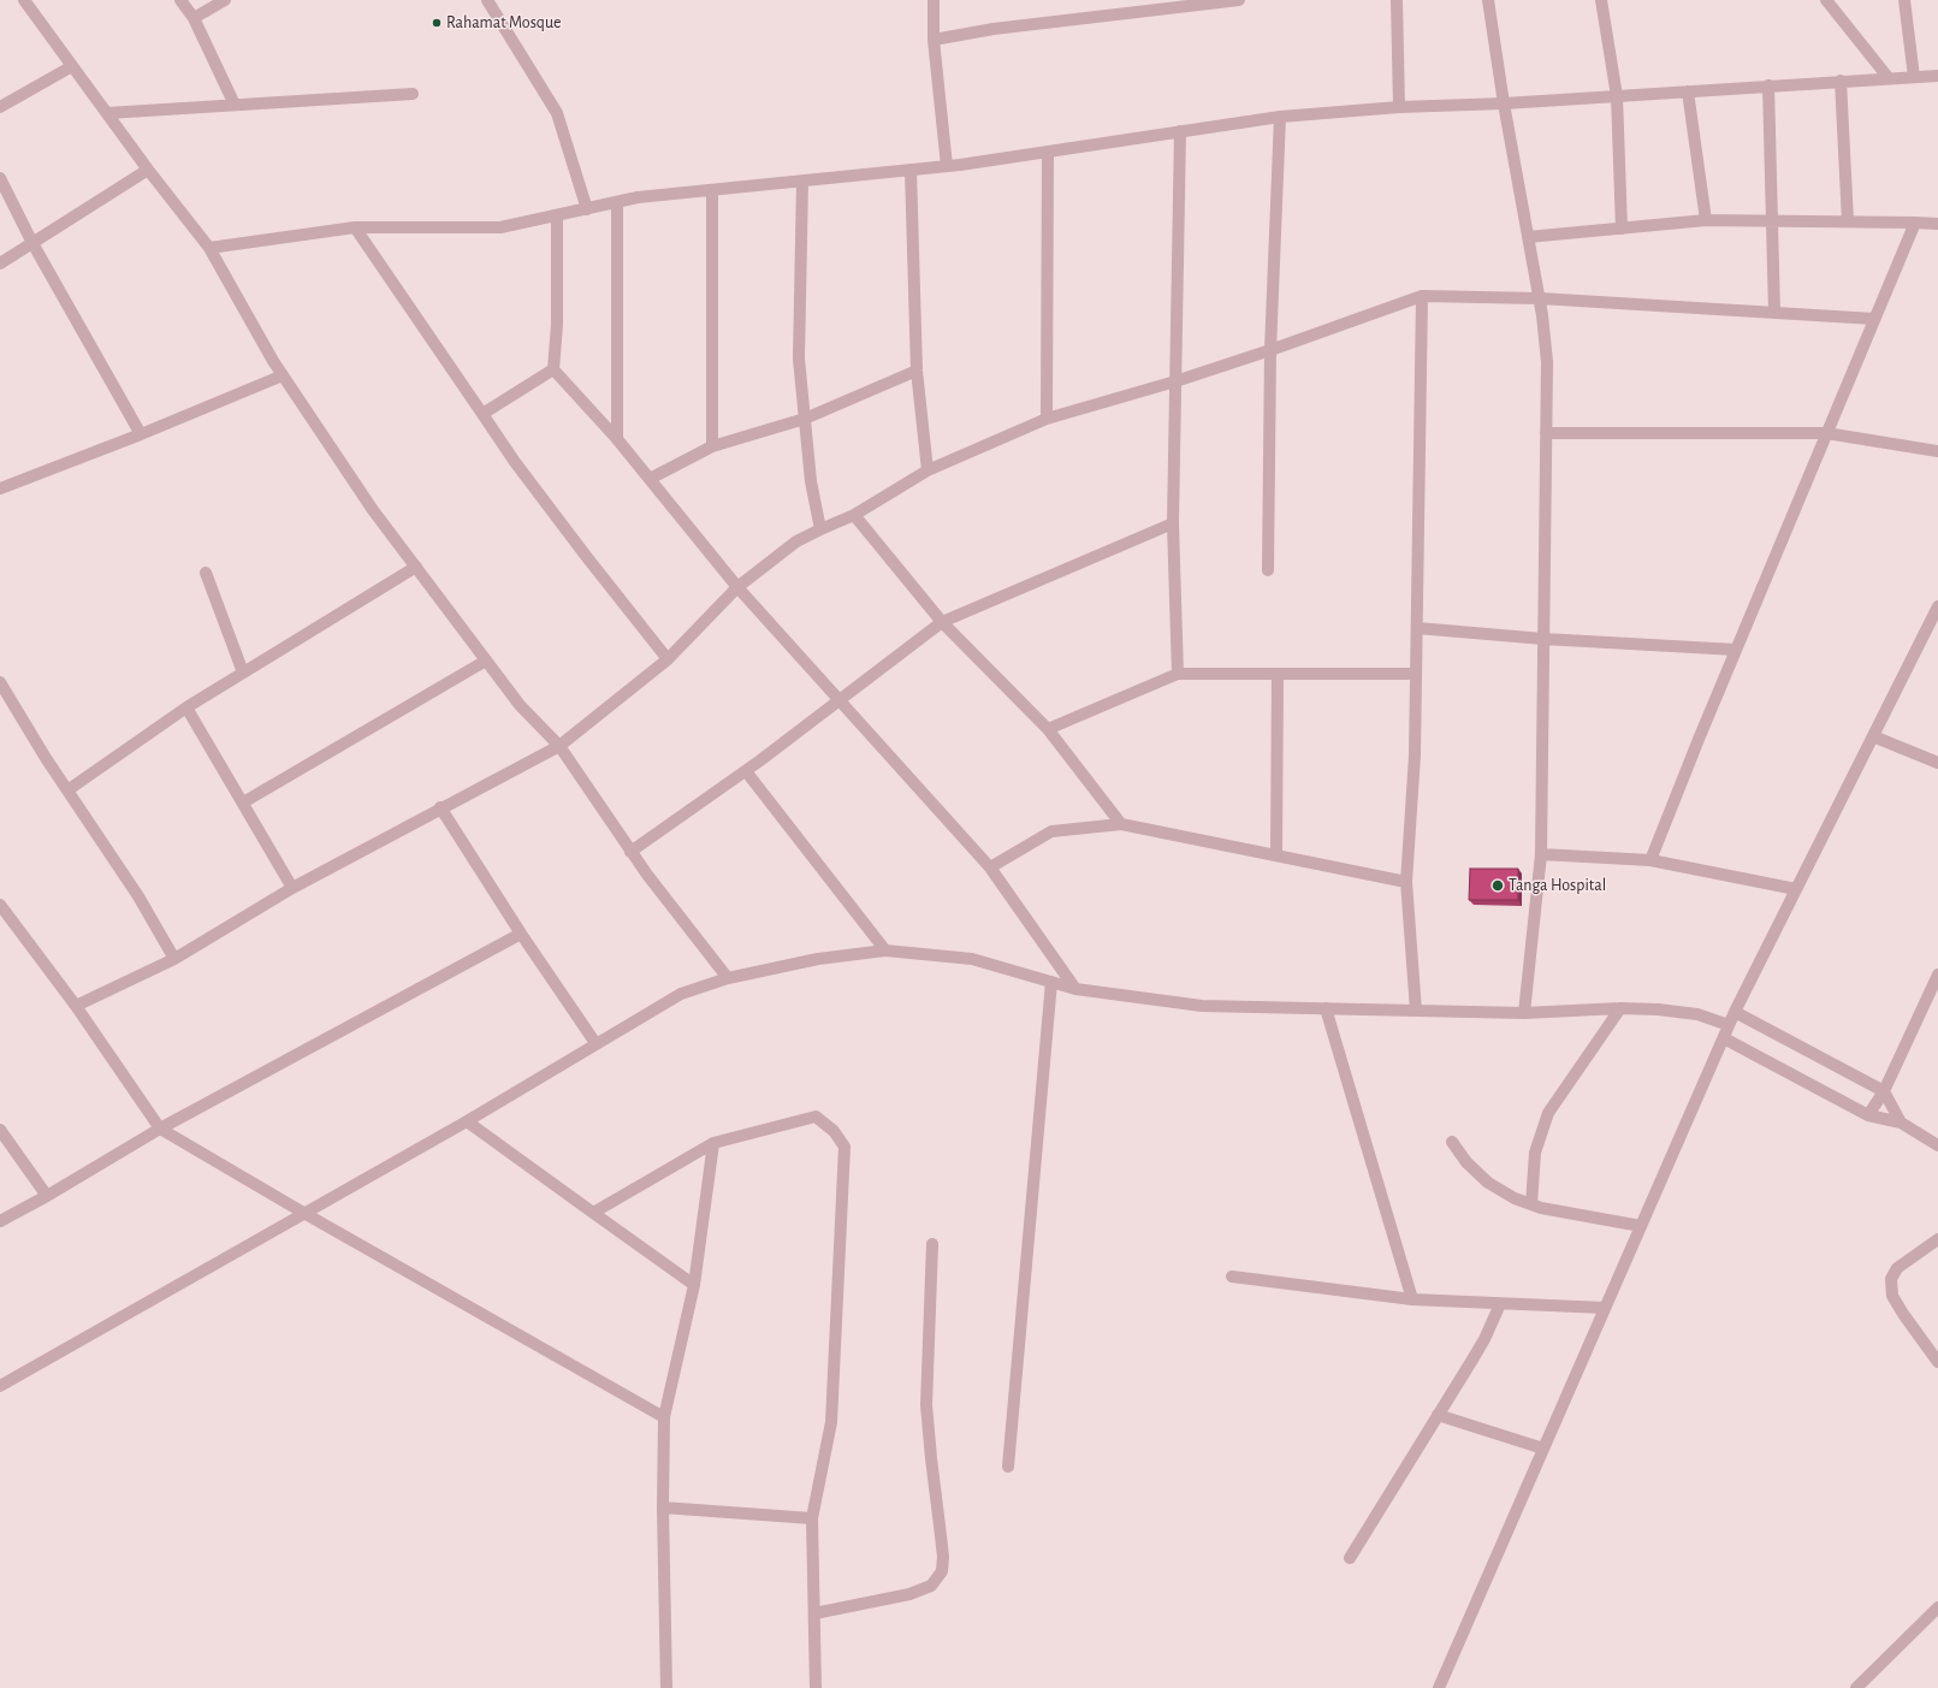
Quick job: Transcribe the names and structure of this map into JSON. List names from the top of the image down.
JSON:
{
  "places": ["Rahamat Mosque", "Tanga Hospital"]
}
